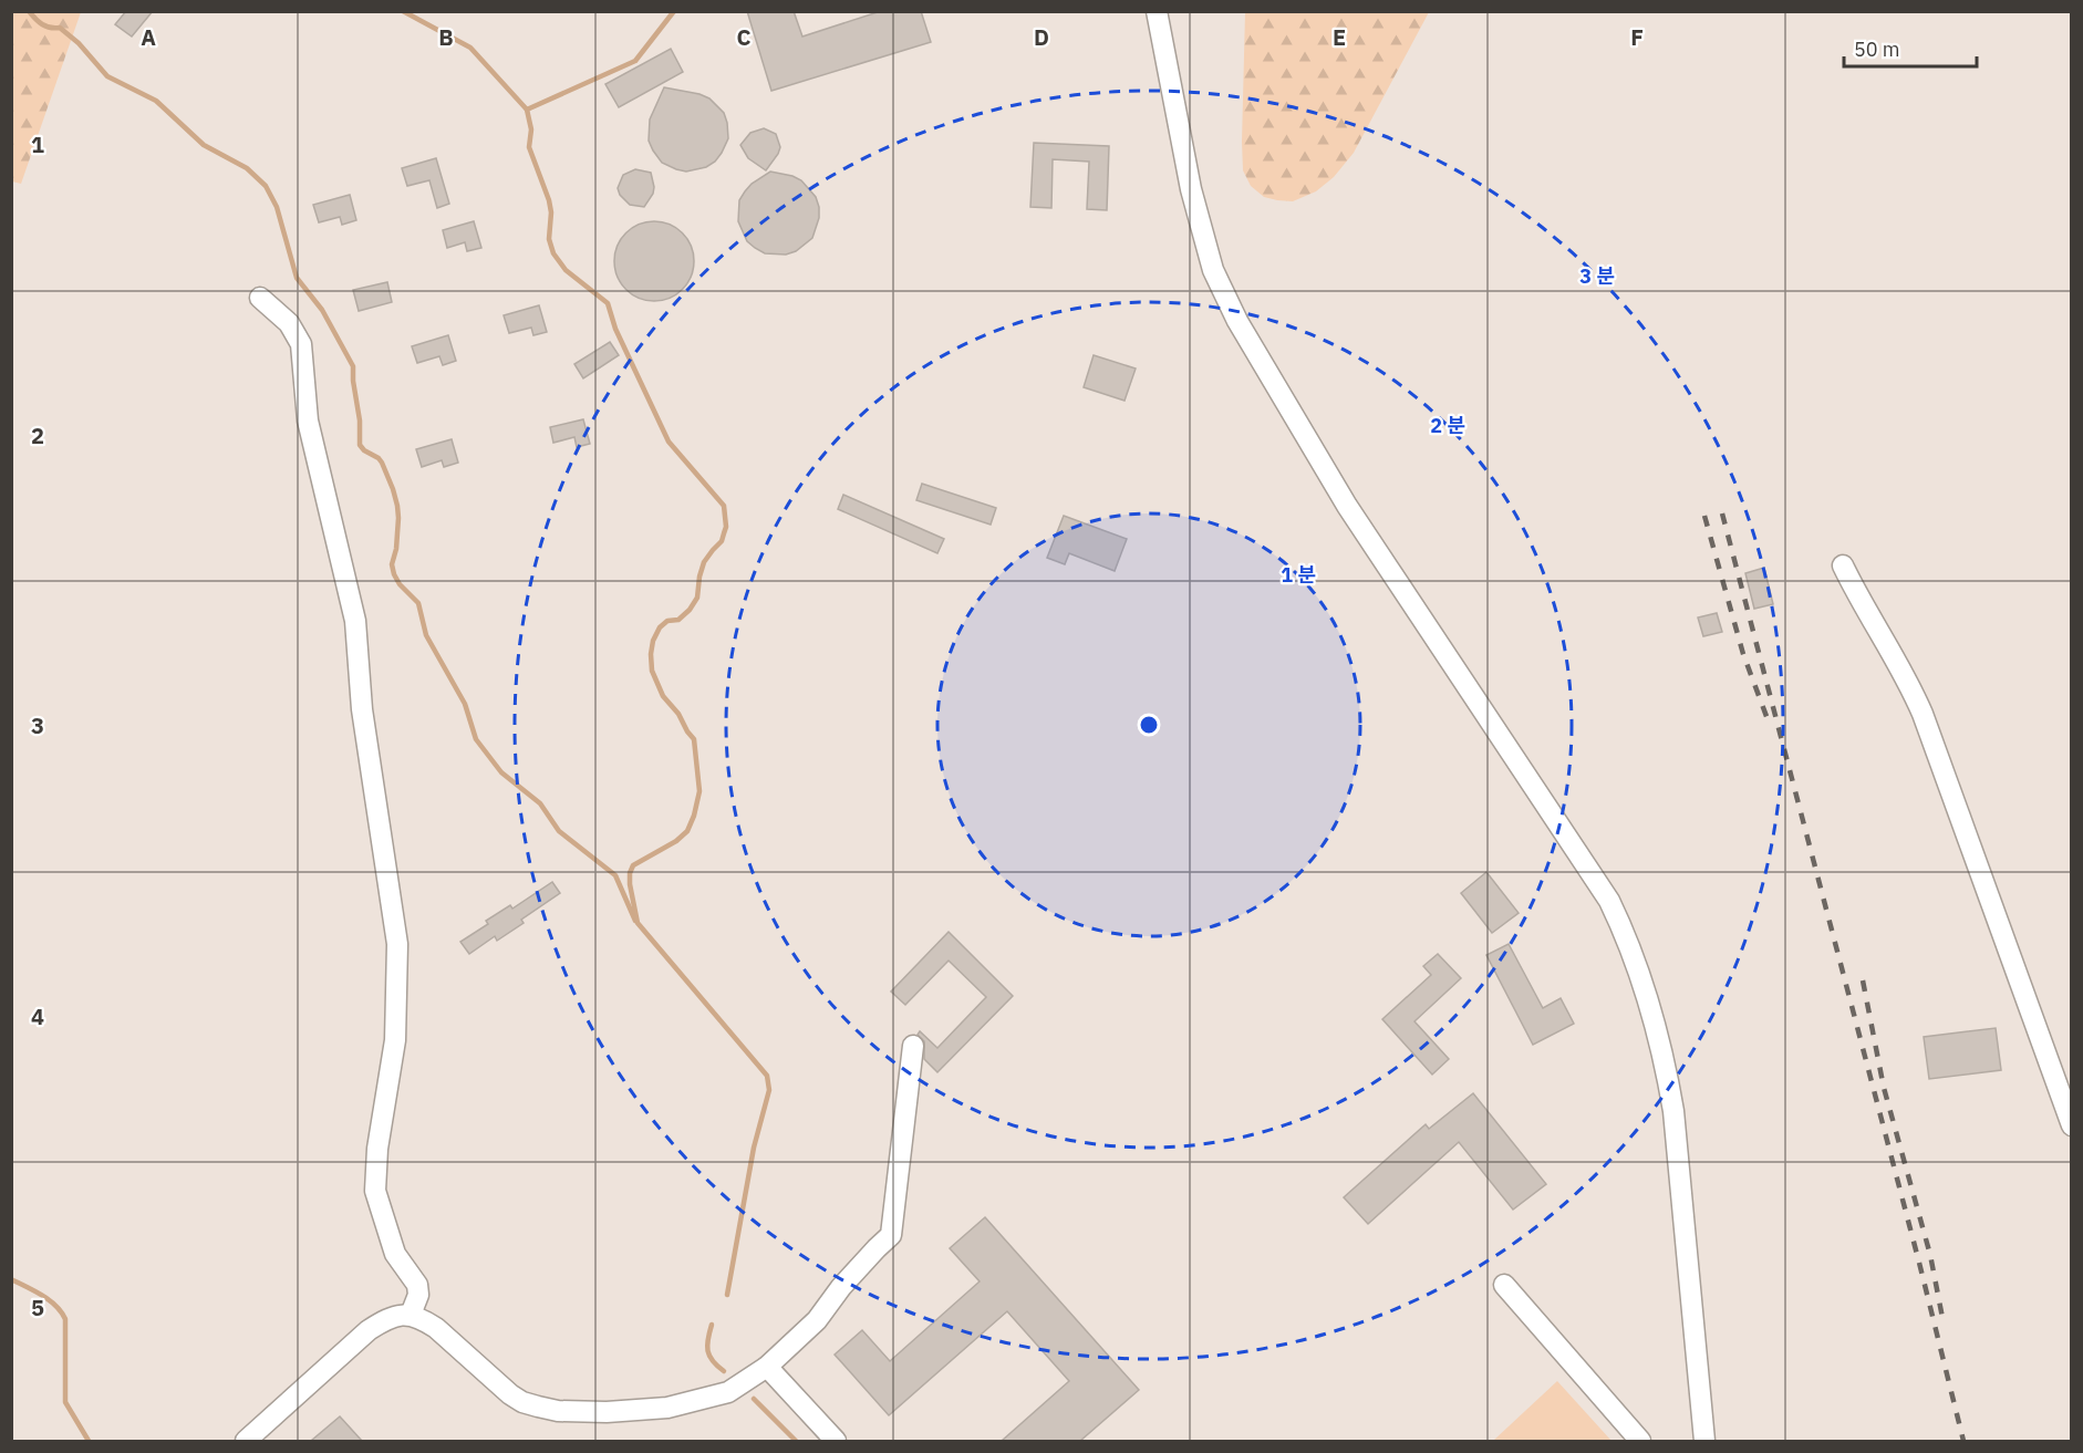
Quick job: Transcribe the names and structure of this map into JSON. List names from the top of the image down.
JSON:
{
  "scale_bar": "50 m",
  "grid": {
    "columns": [
      "A",
      "B",
      "C",
      "D",
      "E",
      "F"
    ],
    "rows": [
      "1",
      "2",
      "3",
      "4",
      "5"
    ]
  },
  "rings": ["3 분", "2 분", "1 분"]
}
